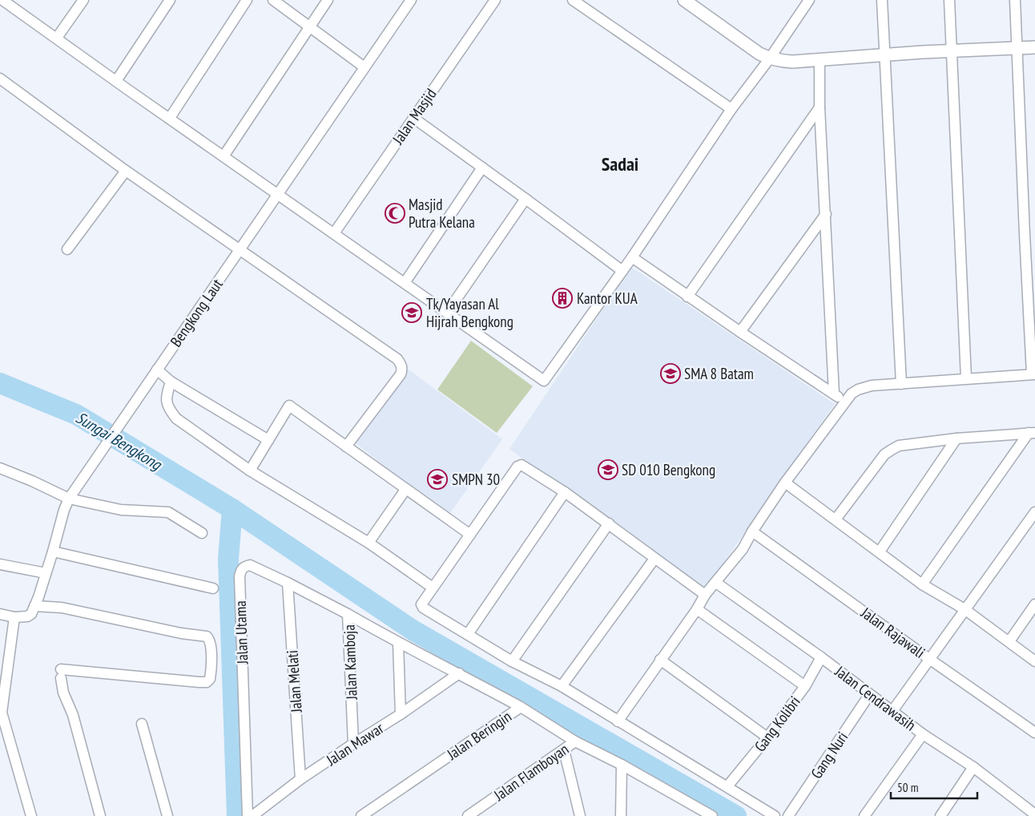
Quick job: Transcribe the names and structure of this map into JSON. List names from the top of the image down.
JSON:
{
  "streets": {
    "street": [
      "Jalan Masjid",
      "Bengkong Laut",
      "Jalan Utama",
      "Jalan Rajawali",
      "Jalan Kamboja",
      "Jalan Melati",
      "Jalan Cendrawasih",
      "Gang Kolibri",
      "Jalan Beringin",
      "Jalan Mawar",
      "Gang Nuri",
      "Jalan Flamboyan"
    ]
  },
  "crossings": [
    ["Jalan Utama", "Jalan Kamboja"],
    ["Jalan Utama", "Jalan Melati"],
    ["Jalan Kamboja", "Jalan Beringin"],
    ["Jalan Kamboja", "Jalan Mawar"],
    ["Jalan Melati", "Jalan Mawar"],
    ["Jalan Cendrawasih", "Gang Kolibri"],
    ["Jalan Cendrawasih", "Gang Nuri"],
    ["Jalan Beringin", "Jalan Flamboyan"]
  ],
  "districts": ["Sadai"],
  "water": ["Sungai Bengkong"],
  "places": {
    "mosque": ["Masjid Putra Kelana"],
    "building": ["Kantor KUA"],
    "school or university": [
      "Tk/Yayasan Al Hijrah Bengkong",
      "SMA 8 Batam",
      "SD 010 Bengkong",
      "SMPN 30"
    ]
  },
  "scale_bar": "50 m"
}
